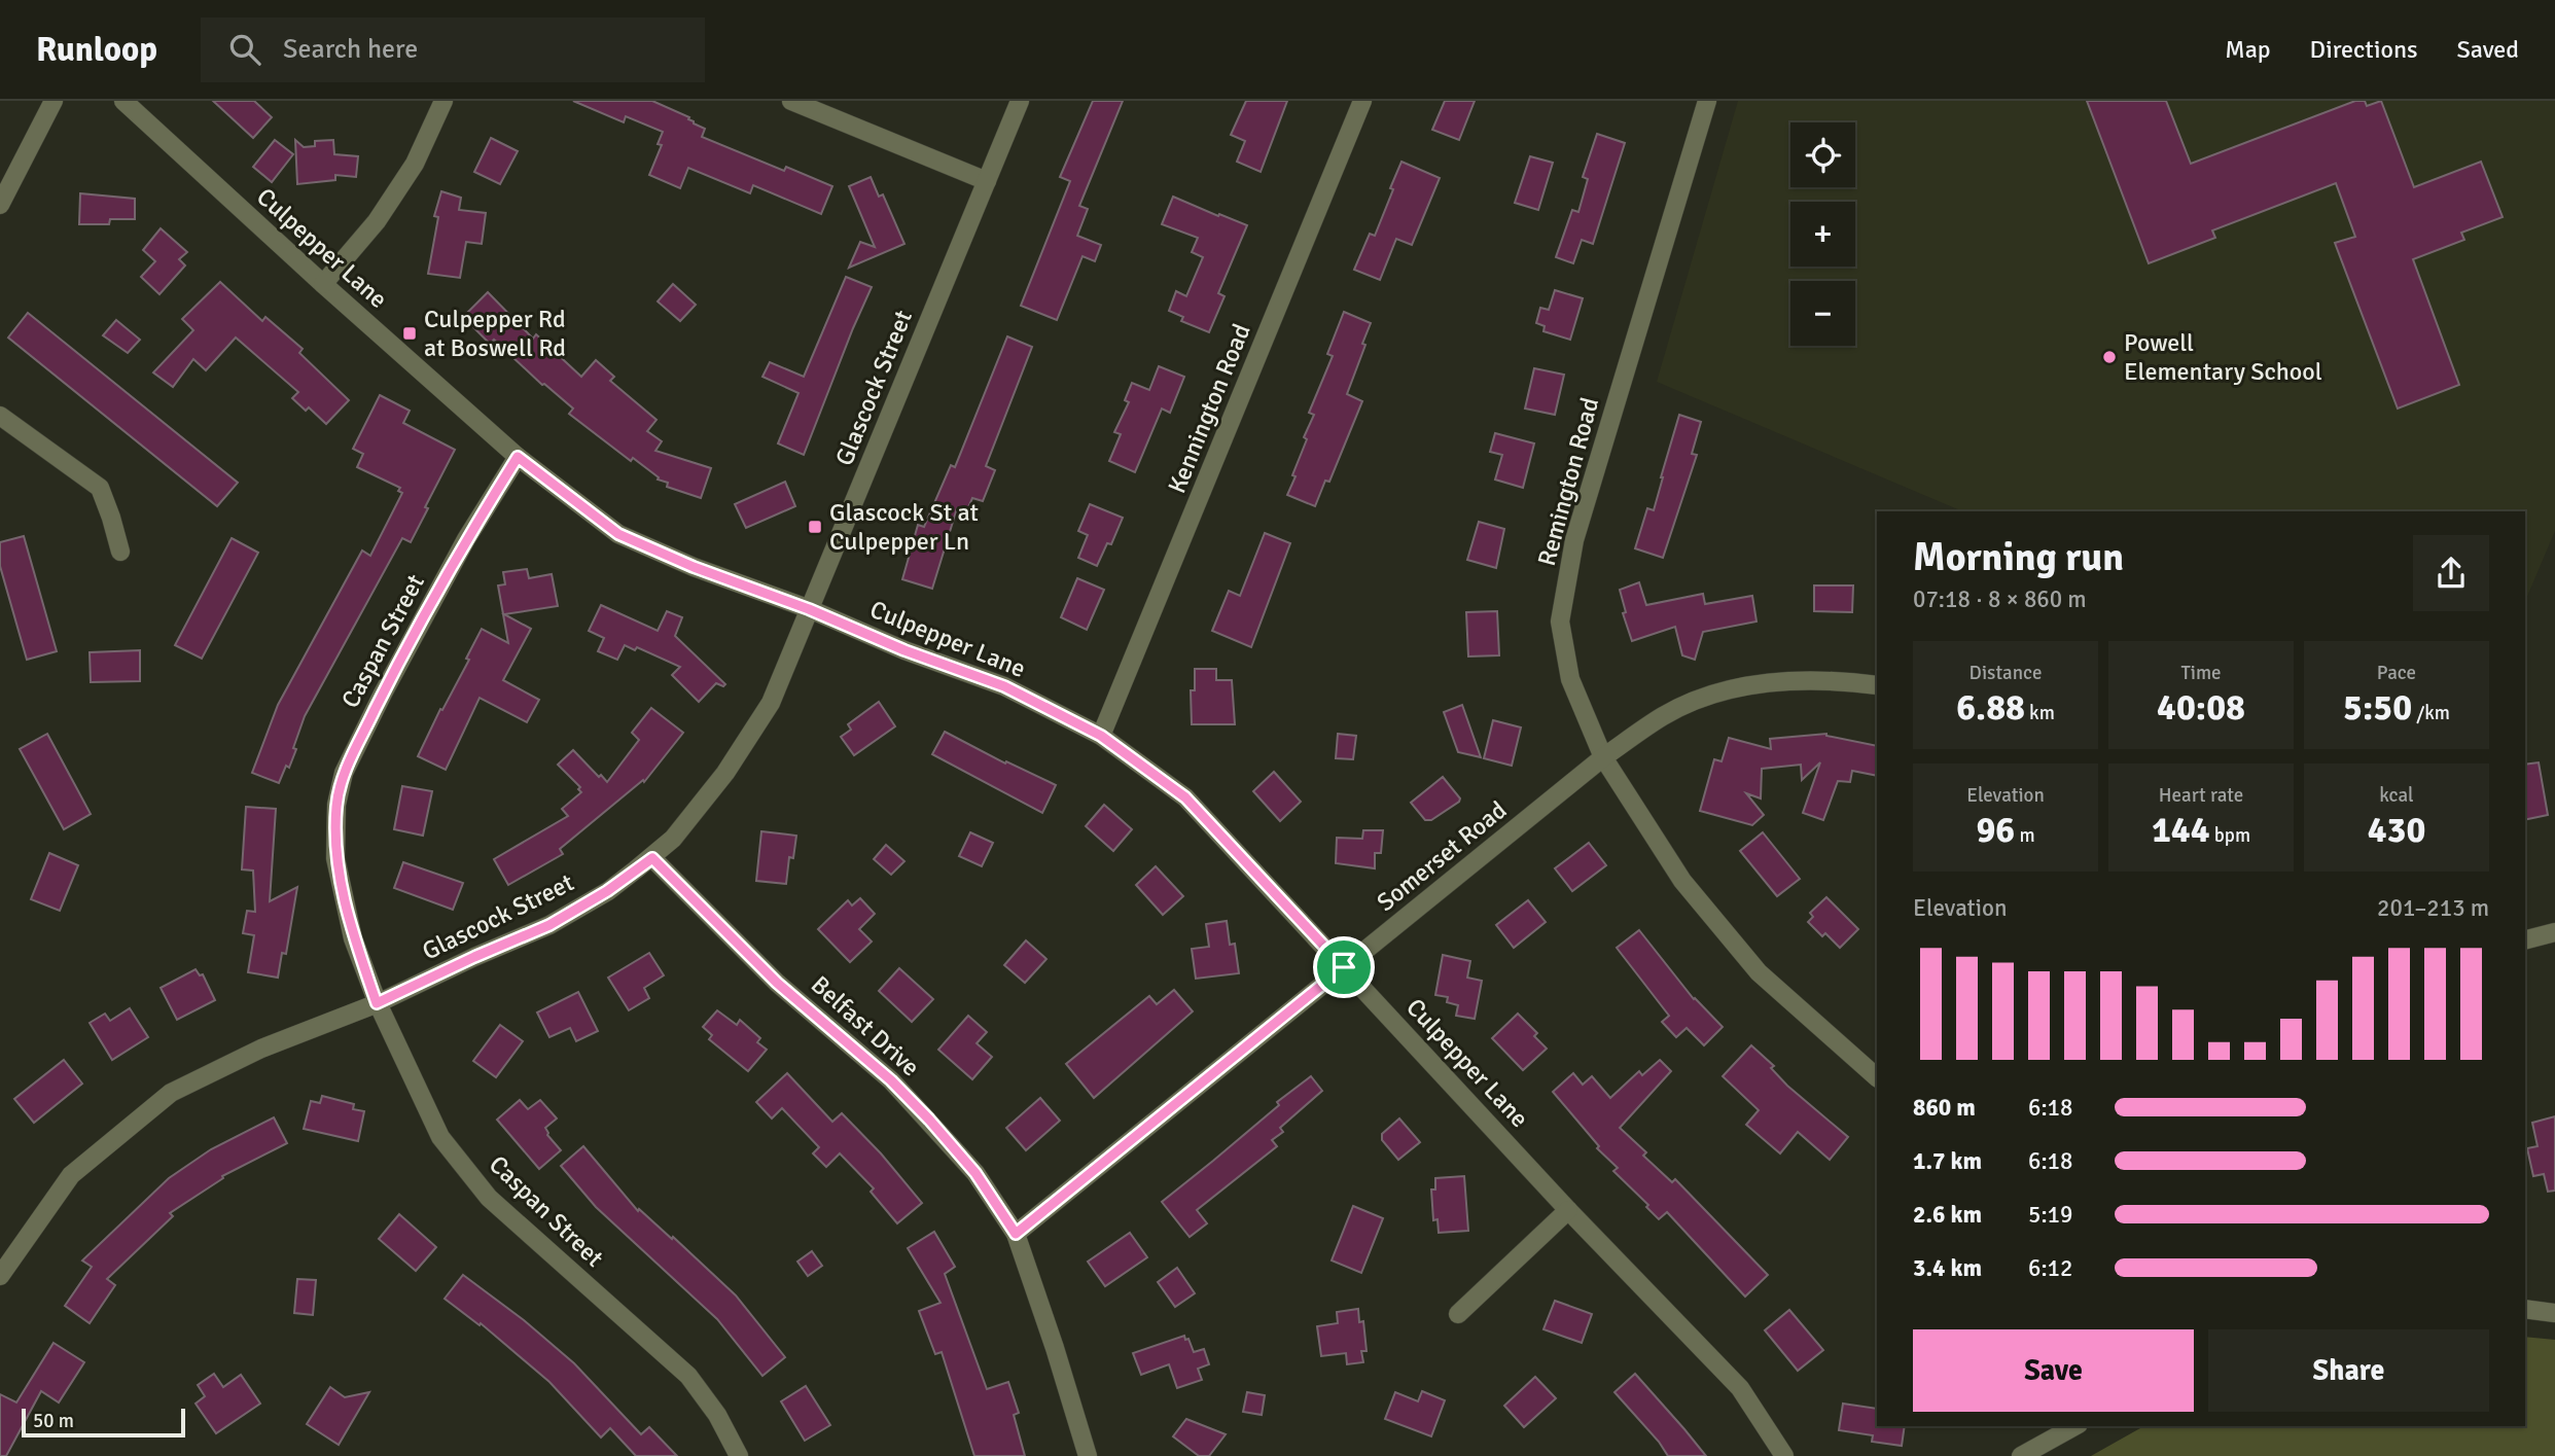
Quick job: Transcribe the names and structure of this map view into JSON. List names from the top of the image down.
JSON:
{
  "streets": {
    "street": [
      "Culpepper Lane",
      "Glascock Street",
      "Kennington Road",
      "Remington Road",
      "Caspan Street",
      "Somerset Road",
      "Belfast Drive"
    ]
  },
  "crossings": [
    ["Culpepper Lane", "Glascock Street"],
    ["Culpepper Lane", "Kennington Road"],
    ["Culpepper Lane", "Caspan Street"],
    ["Culpepper Lane", "Somerset Road"],
    ["Glascock Street", "Caspan Street"],
    ["Glascock Street", "Belfast Drive"],
    ["Remington Road", "Somerset Road"],
    ["Somerset Road", "Belfast Drive"]
  ],
  "places": {
    "transit": ["Culpepper Rd at Boswell Rd", "Glascock St at Culpepper Ln"],
    "other": ["Powell Elementary School"]
  },
  "scale_bar": "50 m",
  "page": {
    "header": "Runloop",
    "search": "Search here",
    "nav": ["Map", "Directions", "Saved"],
    "map_buttons": ["+", "−"],
    "heading": ["Morning run", "07:18 · 8 × 860 m"],
    "stats": [
      ["Distance", "6.88 km"],
      ["Time", "40:08"],
      ["Pace", "5:50 /km"],
      ["Elevation", "96 m"],
      ["Heart rate", "144 bpm"],
      ["kcal", "430"]
    ],
    "chart": ["Elevation", "201–213 m"],
    "list": [
      {
        "name": "860 m",
        "note": "6:18"
      },
      {
        "name": "1.7 km",
        "note": "6:18"
      },
      {
        "name": "2.6 km",
        "note": "5:19"
      },
      {
        "name": "3.4 km",
        "note": "6:12"
      }
    ],
    "buttons": ["Save", "Share"],
    "scale": "50 m"
  }
}
